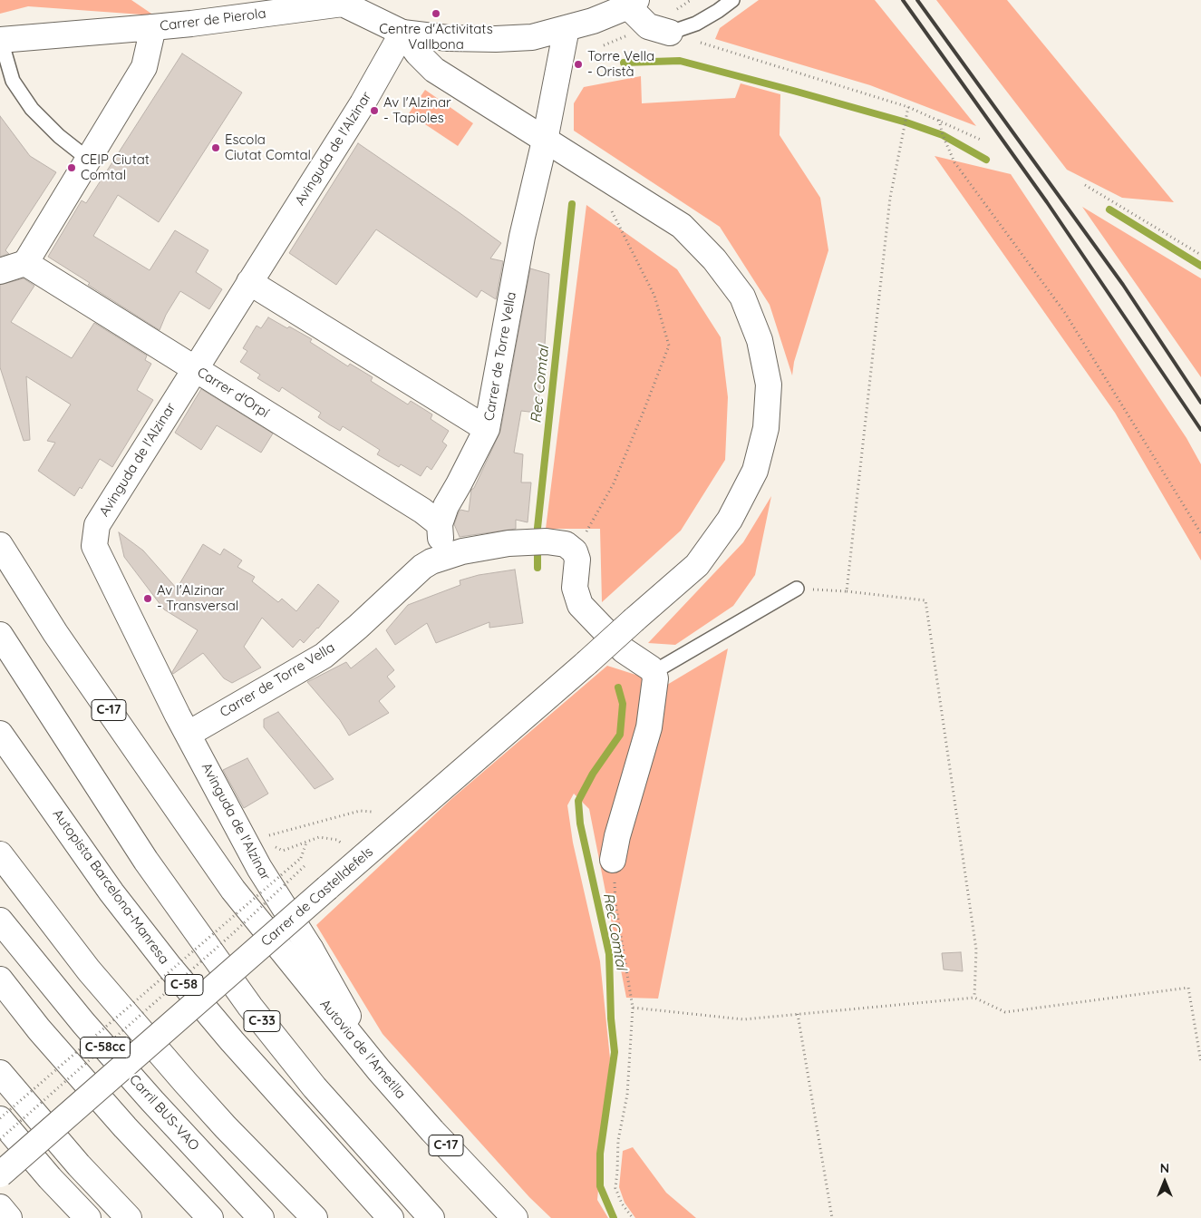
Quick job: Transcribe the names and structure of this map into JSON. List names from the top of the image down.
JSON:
{
  "streets": {
    "main road": [
      "Carrer de Pierola",
      "Avinguda de l'Alzinar",
      "Carrer de Torre Vella",
      "Carrer d'Orpí",
      "C-17",
      "Autopista Barcelona-Manresa",
      "Carrer de Castelldefels",
      "C-58",
      "C-33",
      "C-58cc",
      "Autovia de l'Ametlla",
      "Carril BUS-VAO"
    ]
  },
  "crossings": [
    ["Carrer de Pierola", "Avinguda de l'Alzinar"],
    ["Carrer de Pierola", "Carrer de Torre Vella"],
    ["Carrer de Pierola", "Carrer de Castelldefels"],
    ["Avinguda de l'Alzinar", "Carrer de Torre Vella"],
    ["Avinguda de l'Alzinar", "Carrer d'Orpí"],
    ["Avinguda de l'Alzinar", "Autovia de l'Ametlla"],
    ["Carrer de Torre Vella", "Carrer d'Orpí"]
  ],
  "water": ["Rec Comtal"],
  "places": [
    "Centre d'Activitats Vallbona",
    "Torre Vella - Oristà",
    "Av l'Alzinar - Tapioles",
    "Escola Ciutat Comtal",
    "CEIP Ciutat Comtal",
    "Av l'Alzinar - Transversal"
  ],
  "north": "top"
}
